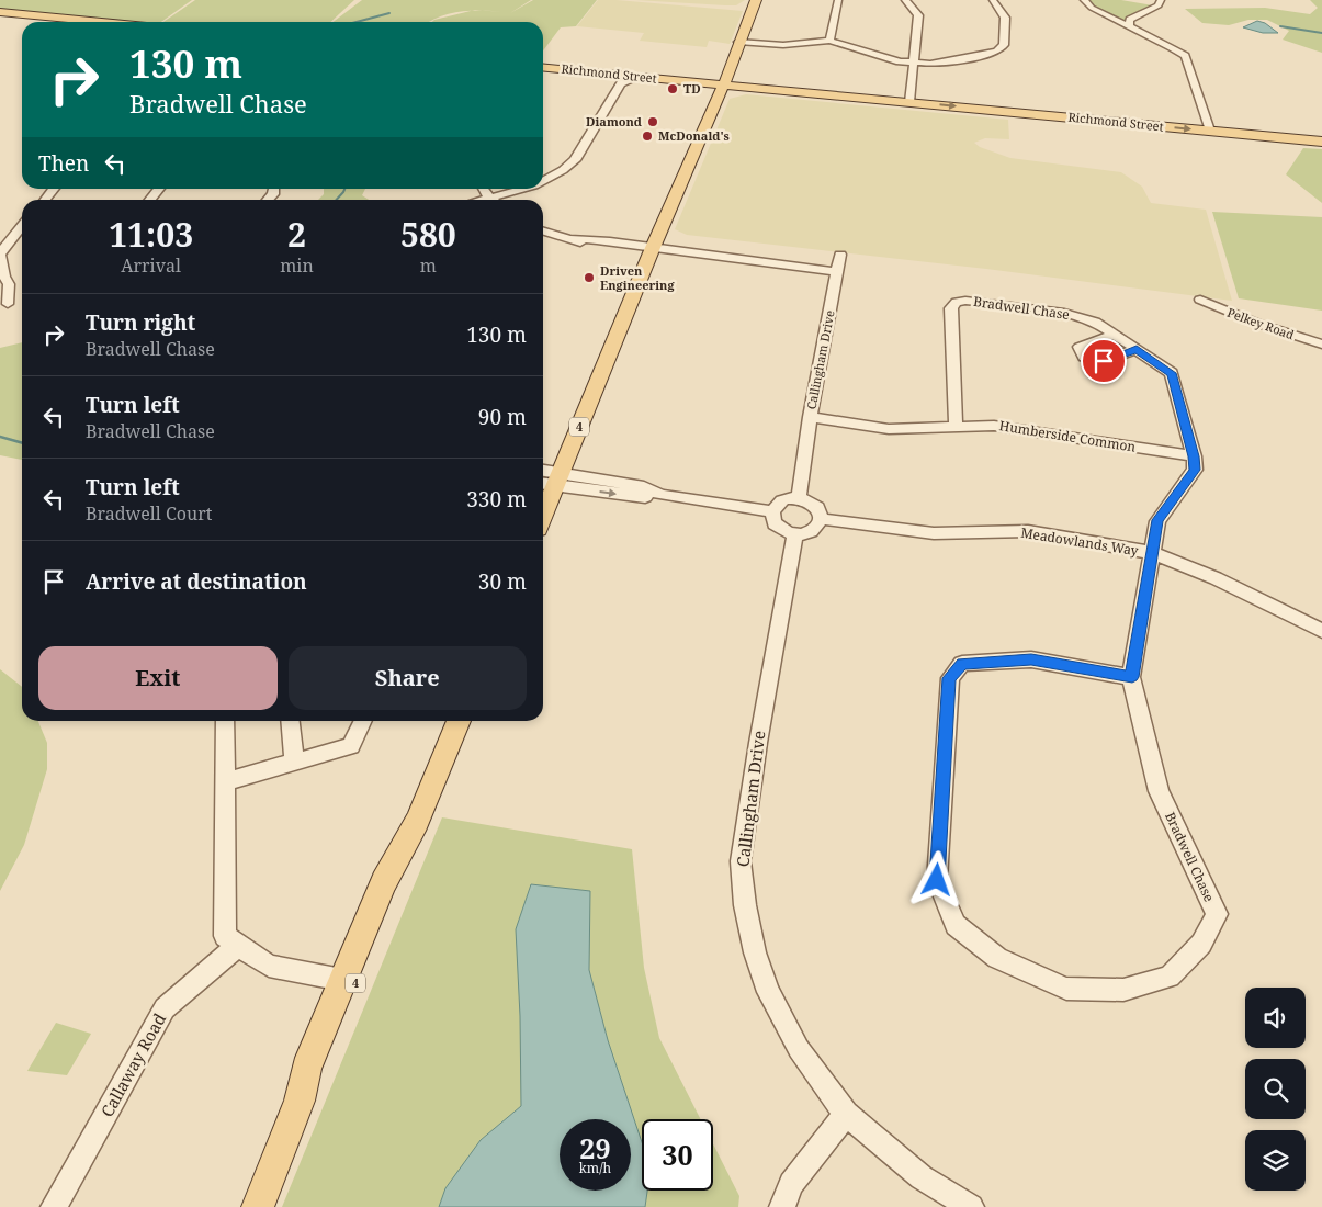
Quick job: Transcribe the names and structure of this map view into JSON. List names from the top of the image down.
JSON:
{
  "streets": {
    "main road": ["Richmond Street", "4"],
    "street": [
      "Bradwell Chase",
      "Pelkey Road",
      "Callingham Drive",
      "Humberside Common",
      "Meadowlands Way",
      "Callaway Road"
    ]
  },
  "crossings": [
    ["Richmond Street", "4"],
    ["Bradwell Chase", "Humberside Common"],
    ["Bradwell Chase", "Meadowlands Way"],
    ["Callingham Drive", "Humberside Common"],
    ["Callingham Drive", "Meadowlands Way"]
  ],
  "places": [
    "TD",
    "Diamond",
    "McDonald's",
    "Driven Engineering"
  ],
  "page": {
    "turn": ["130 m", "Bradwell Chase"],
    "then": "Then",
    "eta": [
      "11:03",
      "Arrival",
      "2",
      "min",
      "580",
      "m"
    ],
    "list": [
      {
        "name": "Turn right",
        "note": "Bradwell Chase",
        "value": "130 m"
      },
      {
        "name": "Turn left",
        "note": "Bradwell Chase",
        "value": "90 m"
      },
      {
        "name": "Turn left",
        "note": "Bradwell Court",
        "value": "330 m"
      },
      {
        "name": "Arrive at destination",
        "value": "30 m"
      }
    ],
    "buttons": ["Exit", "Share"],
    "speed": "29 km/h",
    "limit": "30"
  }
}
